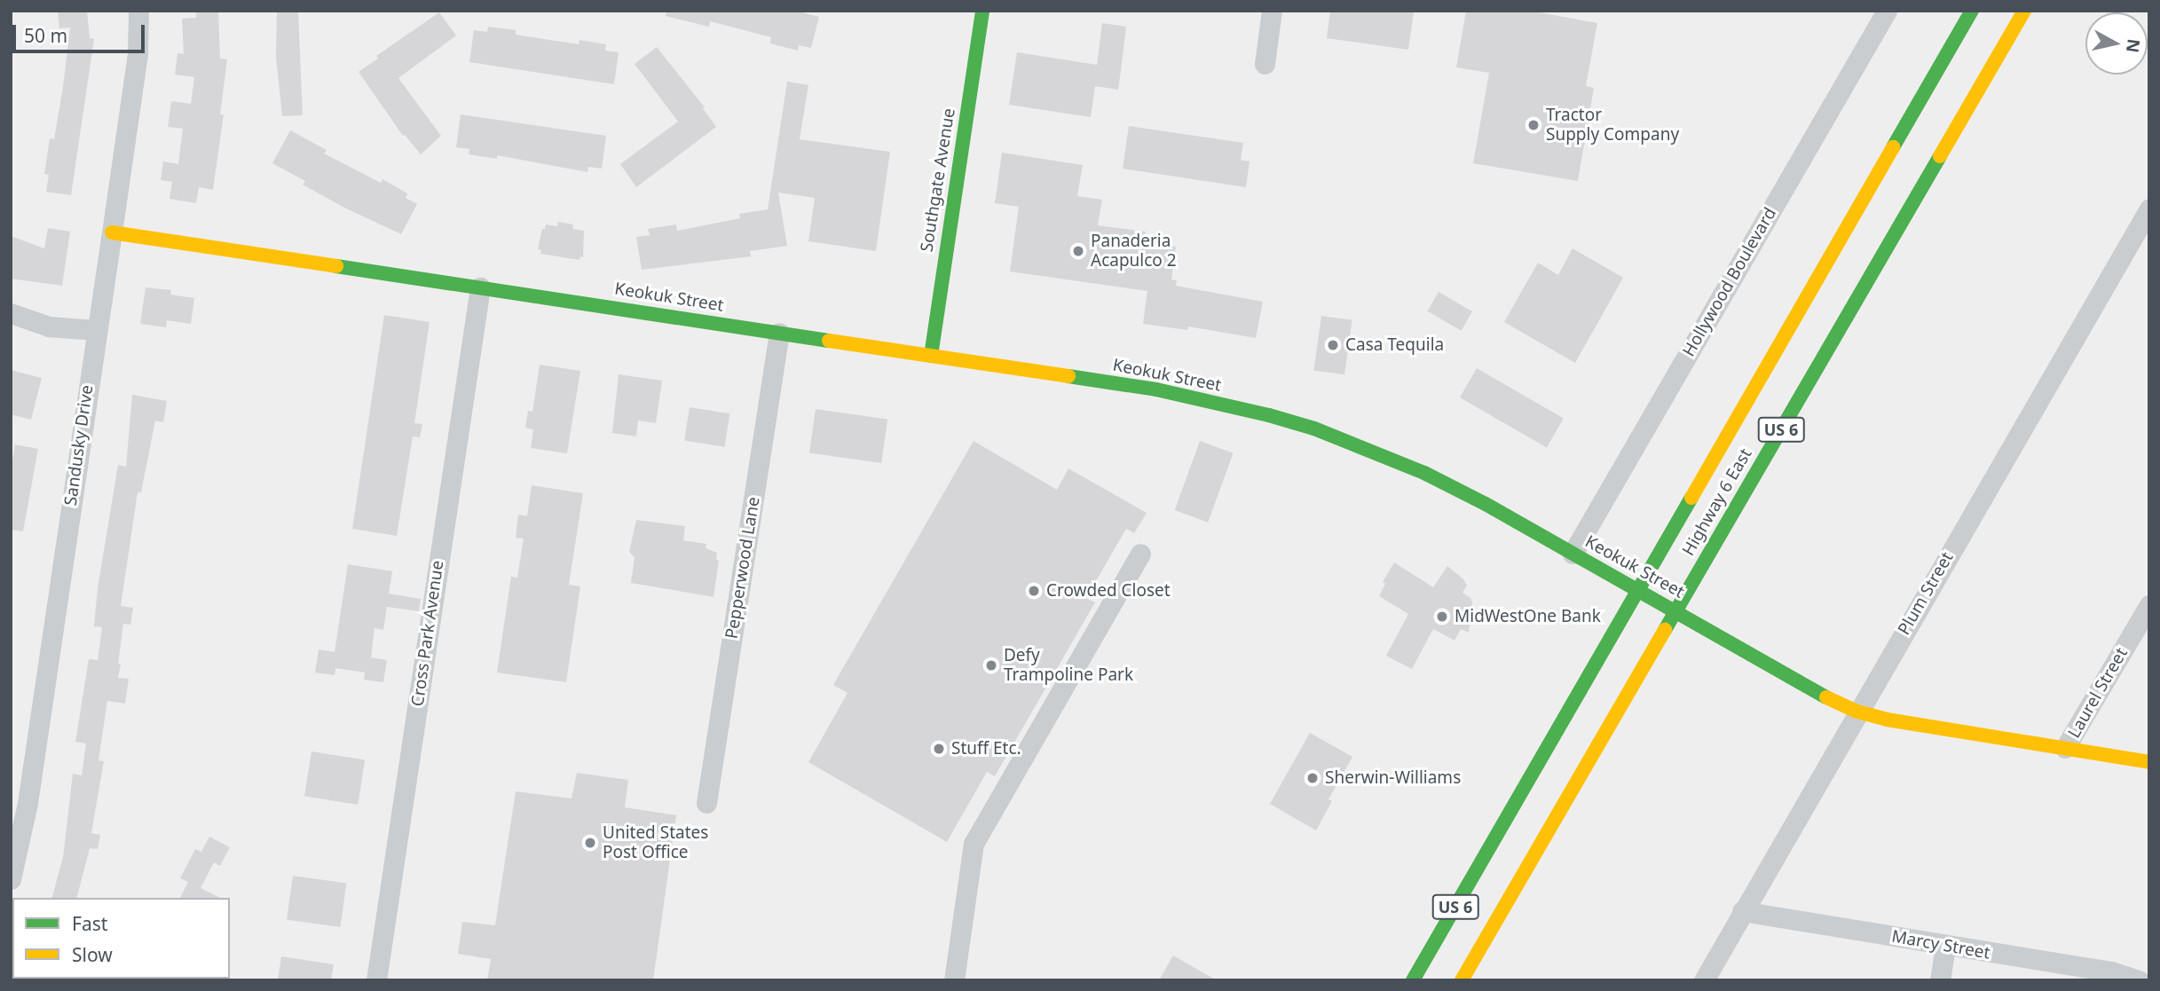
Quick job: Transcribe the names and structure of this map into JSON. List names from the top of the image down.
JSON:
{
  "streets": {
    "street": [
      "Southgate Avenue",
      "Hollywood Boulevard",
      "Keokuk Street",
      "US 6",
      "Sandusky Drive",
      "Highway 6 East",
      "Pepperwood Lane",
      "Plum Street",
      "Cross Park Avenue",
      "Laurel Street",
      "Marcy Street"
    ]
  },
  "crossings": [
    ["Southgate Avenue", "Keokuk Street"],
    ["Hollywood Boulevard", "Keokuk Street"],
    ["Keokuk Street", "Sandusky Drive"],
    ["Keokuk Street", "Highway 6 East"],
    ["Keokuk Street", "Pepperwood Lane"],
    ["Keokuk Street", "Plum Street"],
    ["Keokuk Street", "Cross Park Avenue"],
    ["Keokuk Street", "Laurel Street"],
    ["Plum Street", "Marcy Street"]
  ],
  "places": [
    "Tractor Supply Company",
    "Panaderia Acapulco 2",
    "Casa Tequila",
    "Crowded Closet",
    "MidWestOne Bank",
    "Defy Trampoline Park",
    "Stuff Etc.",
    "Sherwin-Williams",
    "United States Post Office"
  ],
  "legend": ["Fast", "Slow"],
  "scale_bar": "50 m",
  "north": "right"
}
